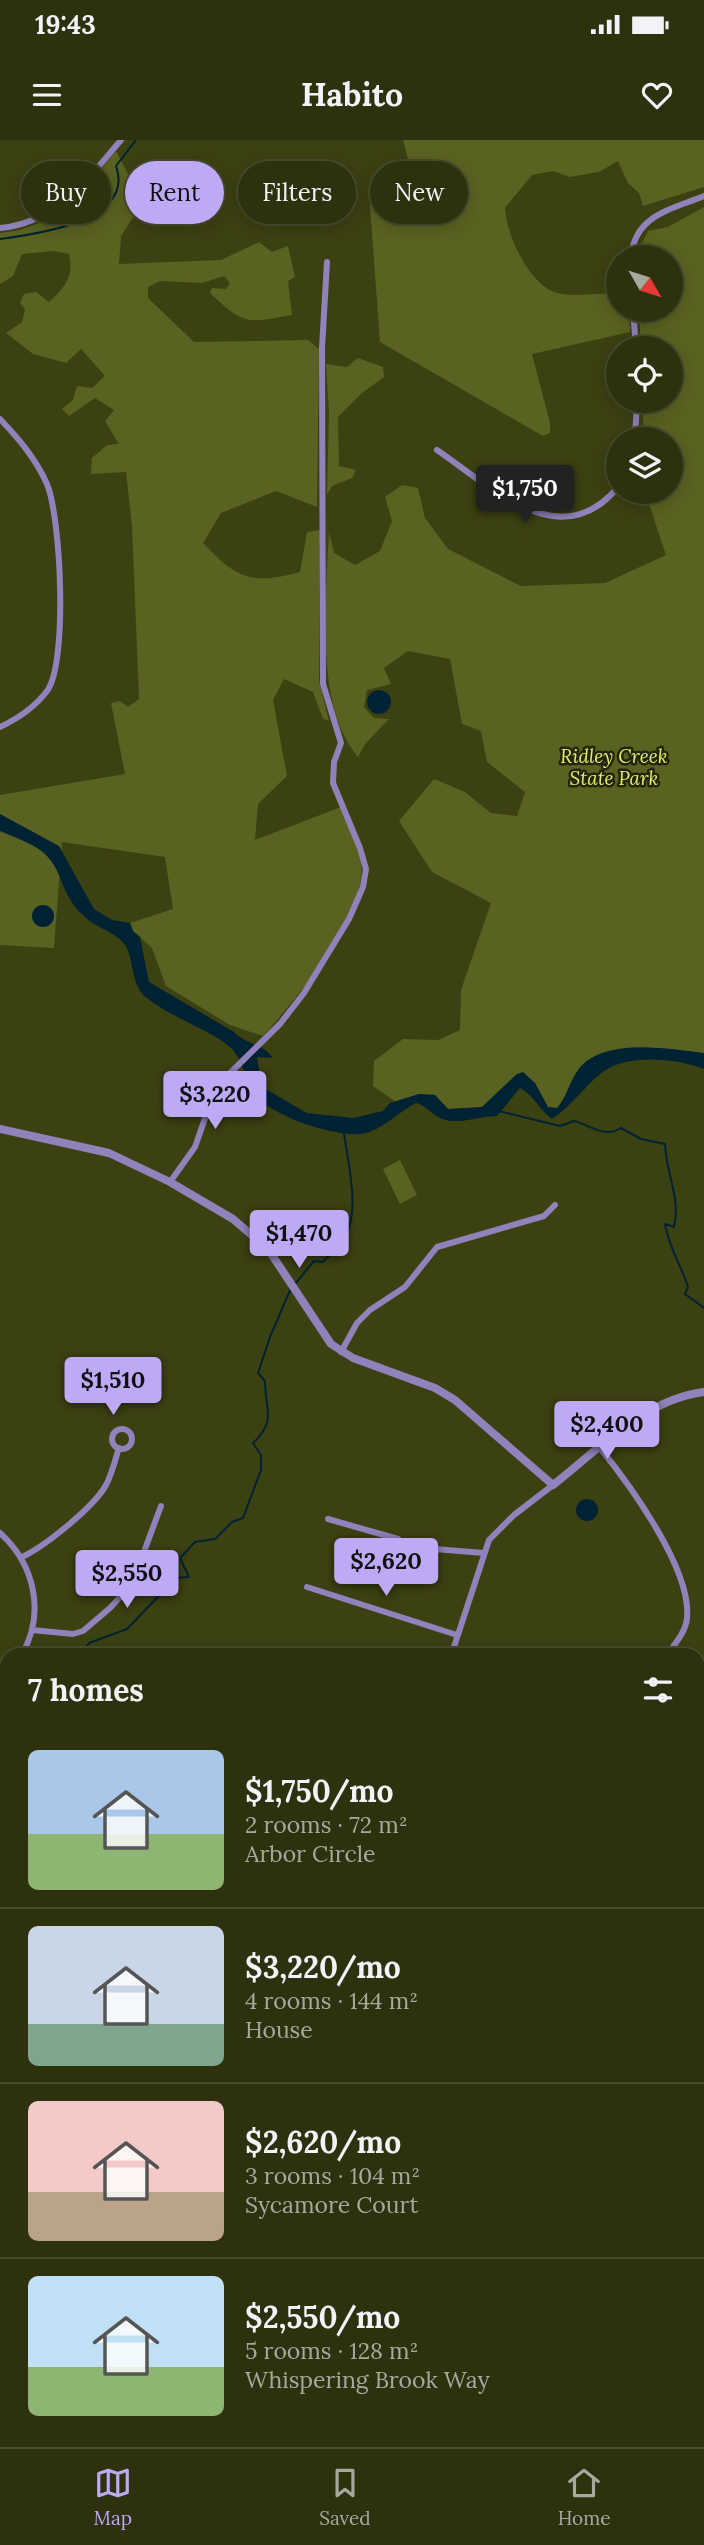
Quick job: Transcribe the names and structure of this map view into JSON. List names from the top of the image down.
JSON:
{
  "parks": ["Ridley Creek State Park"],
  "north": "bottom right",
  "page": {
    "status": "19:43",
    "header": "Habito",
    "chip": [
      "Buy",
      "Rent",
      "Filters",
      "New"
    ],
    "price": [
      "$1,750",
      "$3,220",
      "$1,470",
      "$1,510",
      "$2,400",
      "$2,620",
      "$2,550"
    ],
    "heading": "7 homes",
    "list": [
      {
        "name": "$1,750/mo",
        "note": "2 rooms · 72 m² · Arbor Circle"
      },
      {
        "name": "$3,220/mo",
        "note": "4 rooms · 144 m² · House"
      },
      {
        "name": "$2,620/mo",
        "note": "3 rooms · 104 m² · Sycamore Court"
      },
      {
        "name": "$2,550/mo",
        "note": "5 rooms · 128 m² · Whispering Brook Way"
      }
    ],
    "tabs": ["Map", "Saved", "Home"]
  }
}
